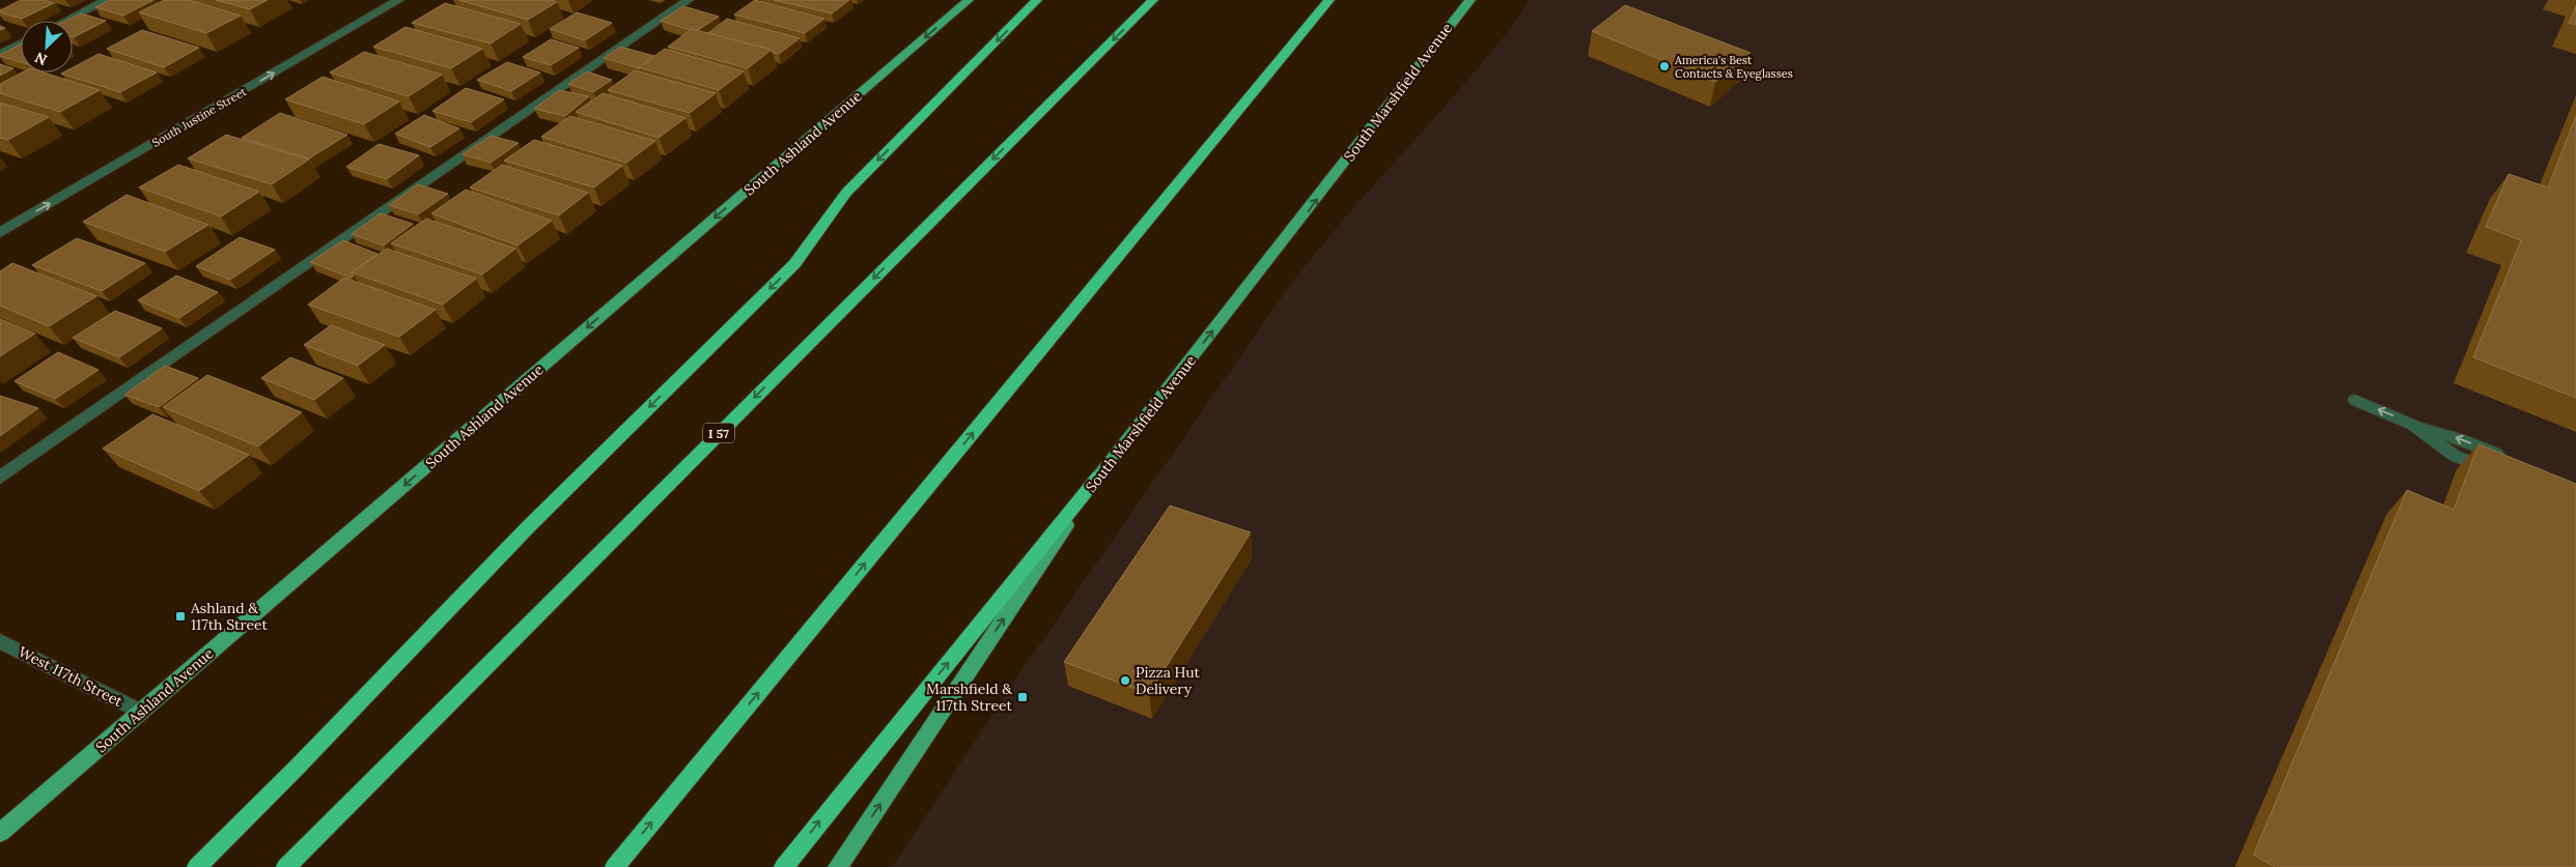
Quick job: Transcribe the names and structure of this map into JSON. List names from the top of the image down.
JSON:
{
  "streets": {
    "highway": ["I 57"],
    "main road": ["South Marshfield Avenue", "South Ashland Avenue"],
    "street": ["South Justine Street", "West 117th Street"]
  },
  "crossings": [
    ["South Ashland Avenue", "West 117th Street"]
  ],
  "one_way": ["South Marshfield Avenue", "South Justine Street", "South Ashland Avenue"],
  "places": {
    "other": ["America's Best Contacts & Eyeglasses", "Pizza Hut Delivery"],
    "transit": ["Ashland & 117th Street", "Marshfield & 117th Street"]
  },
  "north": "bottom left"
}
